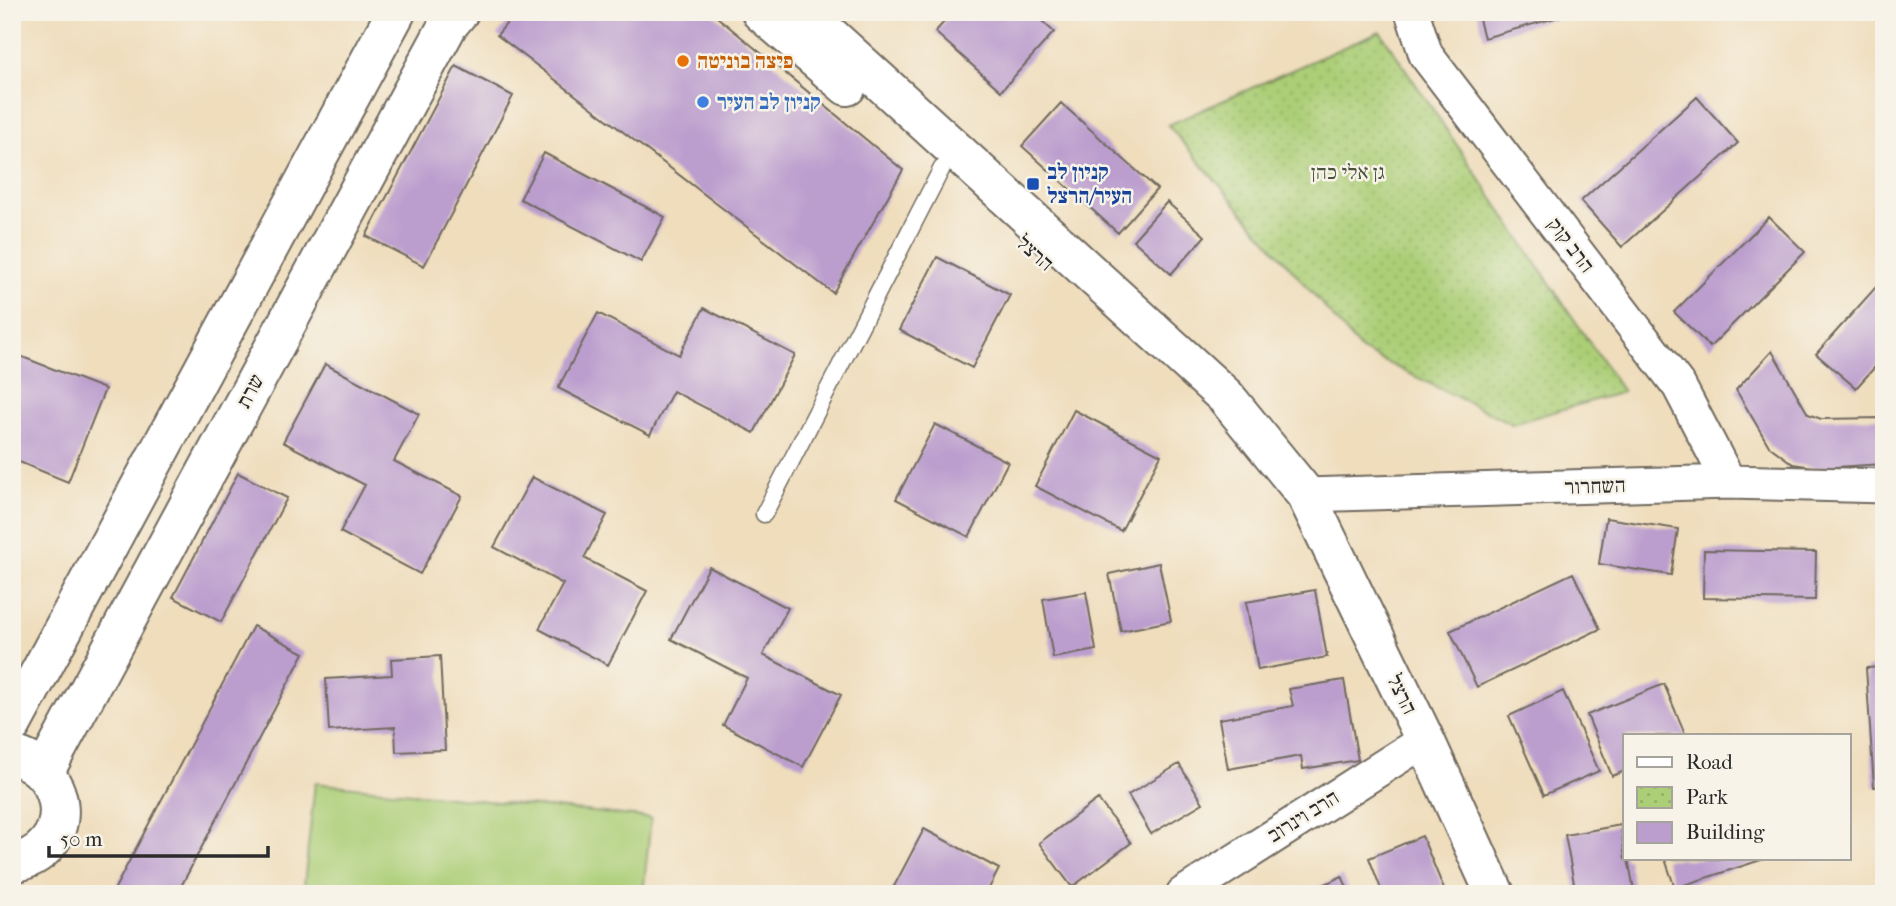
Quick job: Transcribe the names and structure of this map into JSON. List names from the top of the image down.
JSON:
{
  "streets": {
    "street": [
      "הרב קוק",
      "הרצל",
      "שרת",
      "השחרור",
      "הרב וינרוב"
    ]
  },
  "crossings": [
    ["הרב קוק", "השחרור"],
    ["הרצל", "השחרור"],
    ["הרצל", "הרב וינרוב"]
  ],
  "parks": ["גן אלי כהן"],
  "places": {
    "other": ["פיצה בוניטה", "קניון לב העיר"],
    "transit": ["קניון לב העיר/הרצל"]
  },
  "legend": ["Road", "Park", "Building"],
  "scale_bar": "50 m"
}
